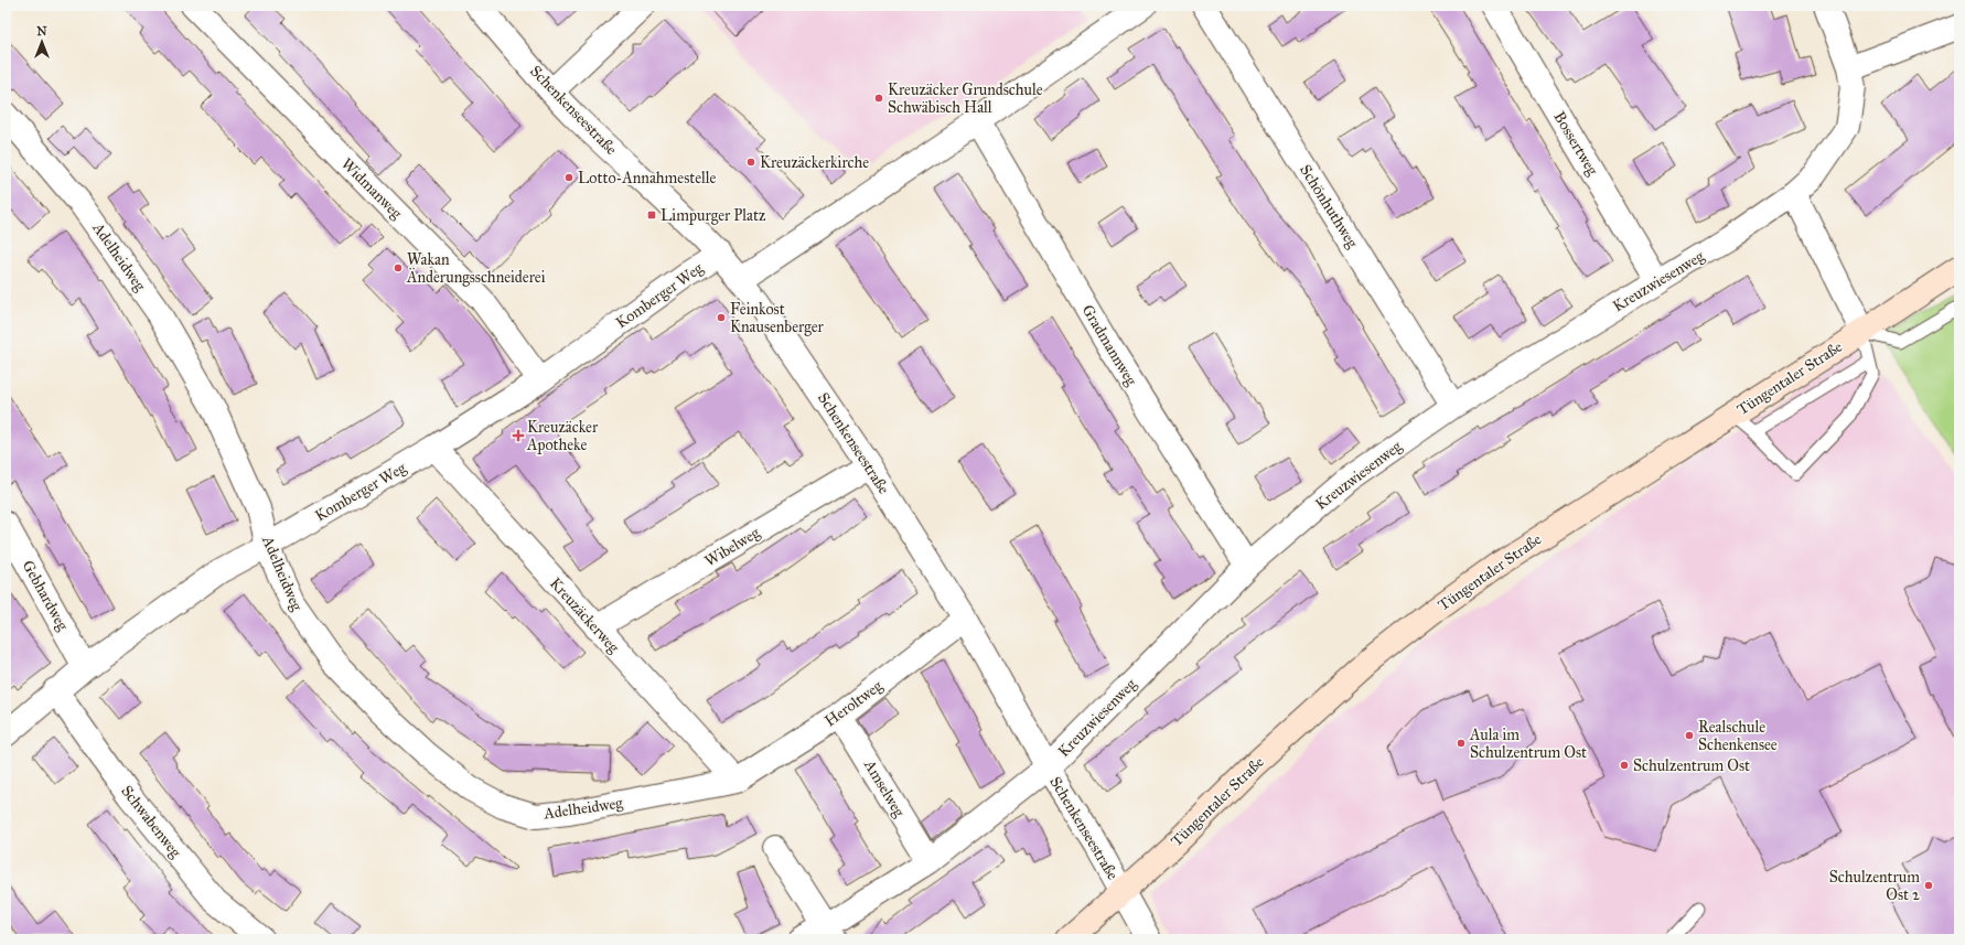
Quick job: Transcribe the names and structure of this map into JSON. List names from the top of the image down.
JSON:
{
  "streets": {
    "street": [
      "Schenkenseestraße",
      "Bossertweg",
      "Widmanweg",
      "Schönhuthweg",
      "Adelheidweg",
      "Kreuzwiesenweg",
      "Komberger Weg",
      "Gradmannweg",
      "Tüngentaler Straße",
      "Wibelweg",
      "Gebhardweg",
      "Kreuzäckerweg",
      "Heroltweg",
      "Amselweg",
      "Schwabenweg"
    ]
  },
  "crossings": [
    ["Schenkenseestraße", "Kreuzwiesenweg"],
    ["Schenkenseestraße", "Komberger Weg"],
    ["Schenkenseestraße", "Tüngentaler Straße"],
    ["Schenkenseestraße", "Wibelweg"],
    ["Schenkenseestraße", "Heroltweg"],
    ["Bossertweg", "Kreuzwiesenweg"],
    ["Widmanweg", "Komberger Weg"],
    ["Schönhuthweg", "Kreuzwiesenweg"],
    ["Adelheidweg", "Komberger Weg"],
    ["Adelheidweg", "Kreuzäckerweg"],
    ["Adelheidweg", "Heroltweg"],
    ["Kreuzwiesenweg", "Gradmannweg"],
    ["Kreuzwiesenweg", "Amselweg"],
    ["Komberger Weg", "Gebhardweg"],
    ["Komberger Weg", "Kreuzäckerweg"],
    ["Komberger Weg", "Schwabenweg"],
    ["Wibelweg", "Kreuzäckerweg"],
    ["Kreuzäckerweg", "Heroltweg"],
    ["Heroltweg", "Amselweg"]
  ],
  "places": {
    "other": [
      "Kreuzäcker Grundschule Schwäbisch Hall",
      "Kreuzäckerkirche",
      "Lotto-Annahmestelle",
      "Wakan Änderungsschneiderei",
      "Feinkost Knausenberger",
      "Realschule Schenkensee",
      "Aula im Schulzentrum Ost",
      "Schulzentrum Ost",
      "Schulzentrum Ost 2"
    ],
    "transit": ["Limpurger Platz"],
    "health": ["Kreuzäcker Apotheke"]
  },
  "north": "top"
}
